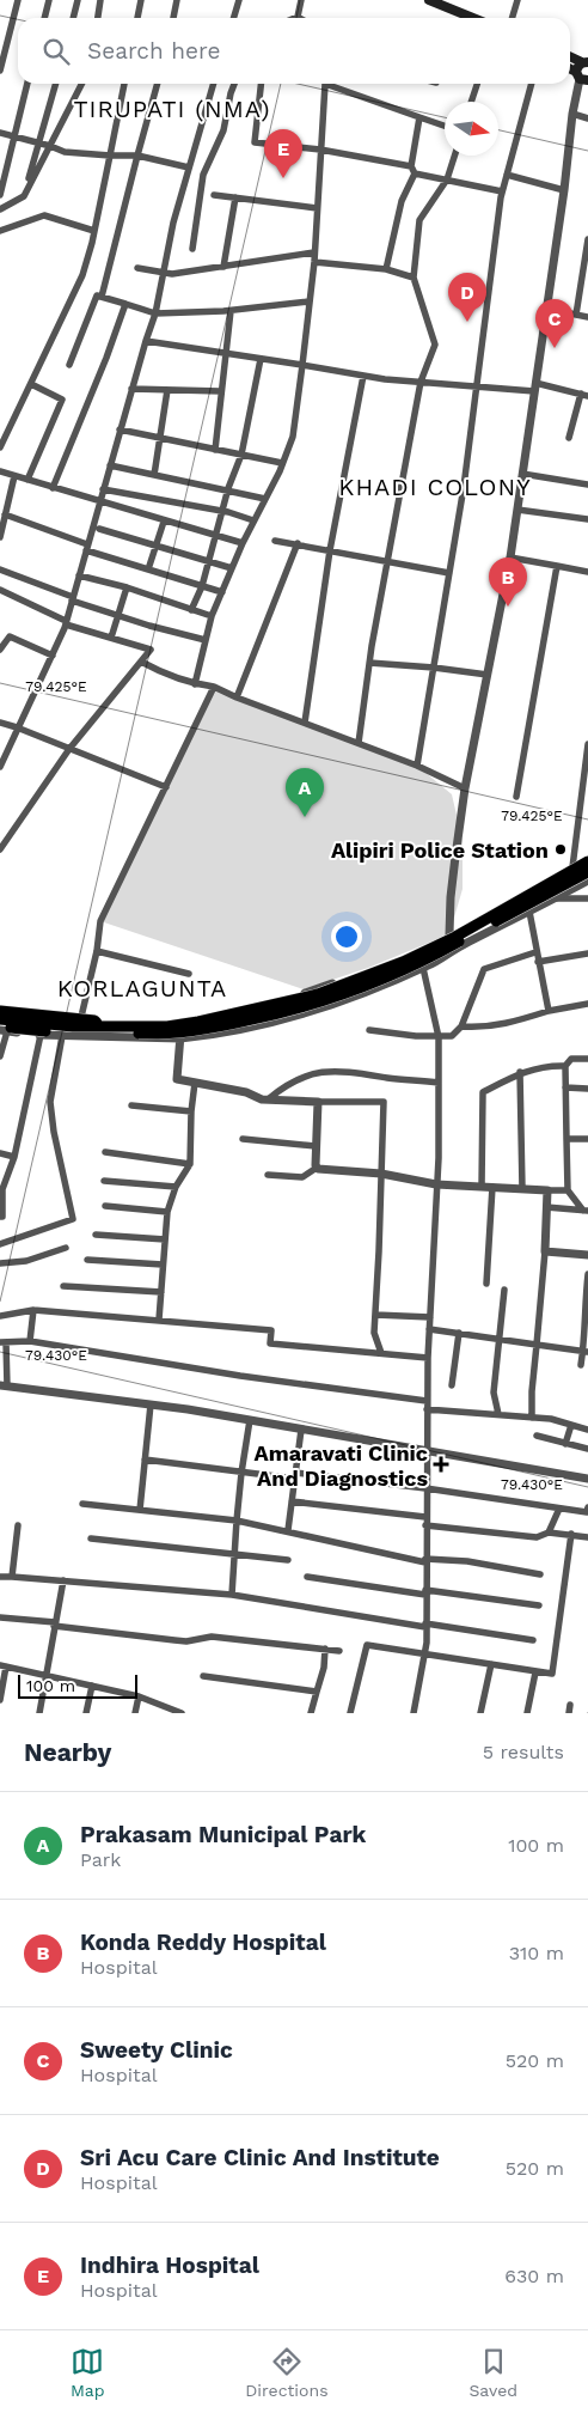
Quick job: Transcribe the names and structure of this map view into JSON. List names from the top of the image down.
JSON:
{
  "districts": ["TIRUPATI (NMA)", "KHADI COLONY", "KORLAGUNTA"],
  "places": {
    "other": ["Alipiri Police Station"],
    "health": ["Amaravati Clinic And Diagnostics"]
  },
  "scale_bar": "100 m",
  "north": "right",
  "page": {
    "search": "Search here",
    "pins": [
      "E",
      "D",
      "C",
      "B",
      "A"
    ],
    "scale": "100 m",
    "heading": ["Nearby", "5 results"],
    "list": [
      {
        "mark": "A",
        "name": "Prakasam Municipal Park",
        "note": "Park",
        "value": "100 m"
      },
      {
        "mark": "B",
        "name": "Konda Reddy Hospital",
        "note": "Hospital",
        "value": "310 m"
      },
      {
        "mark": "C",
        "name": "Sweety Clinic",
        "note": "Hospital",
        "value": "520 m"
      },
      {
        "mark": "D",
        "name": "Sri Acu Care Clinic And Institute",
        "note": "Hospital",
        "value": "520 m"
      },
      {
        "mark": "E",
        "name": "Indhira Hospital",
        "note": "Hospital",
        "value": "630 m"
      }
    ],
    "nav": ["Map", "Directions", "Saved"]
  },
  "coordinates": ["79.425°E", "79.430°E"]
}
